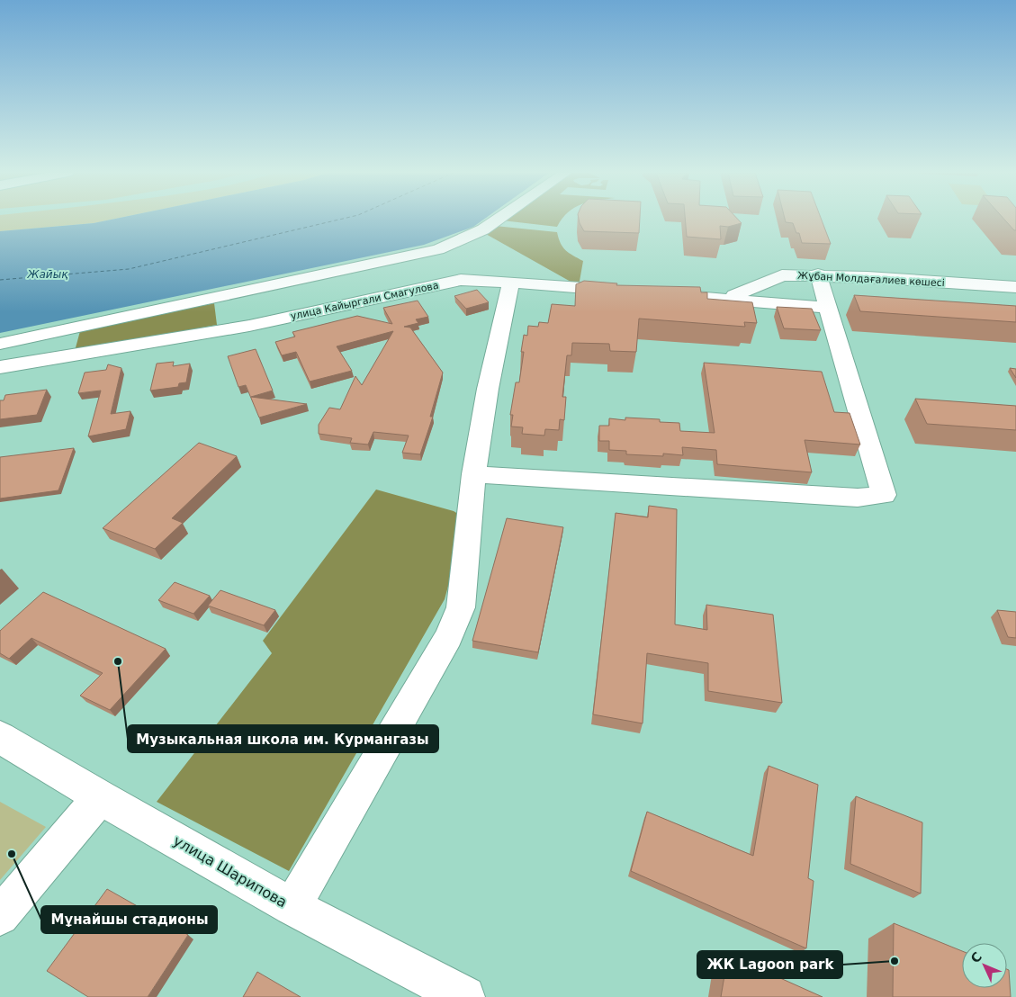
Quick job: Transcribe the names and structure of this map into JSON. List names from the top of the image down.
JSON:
{
  "streets": {
    "street": ["Жұбан Молдағалиев көшесі", "улица Кайыргали Смагулова", "улица Шарипова"]
  },
  "water": ["Жайық"],
  "places": ["Музыкальная школа им. Курмангазы", "Мұнайшы стадионы", "ЖК Lagoon park"],
  "north": "top left"
}
